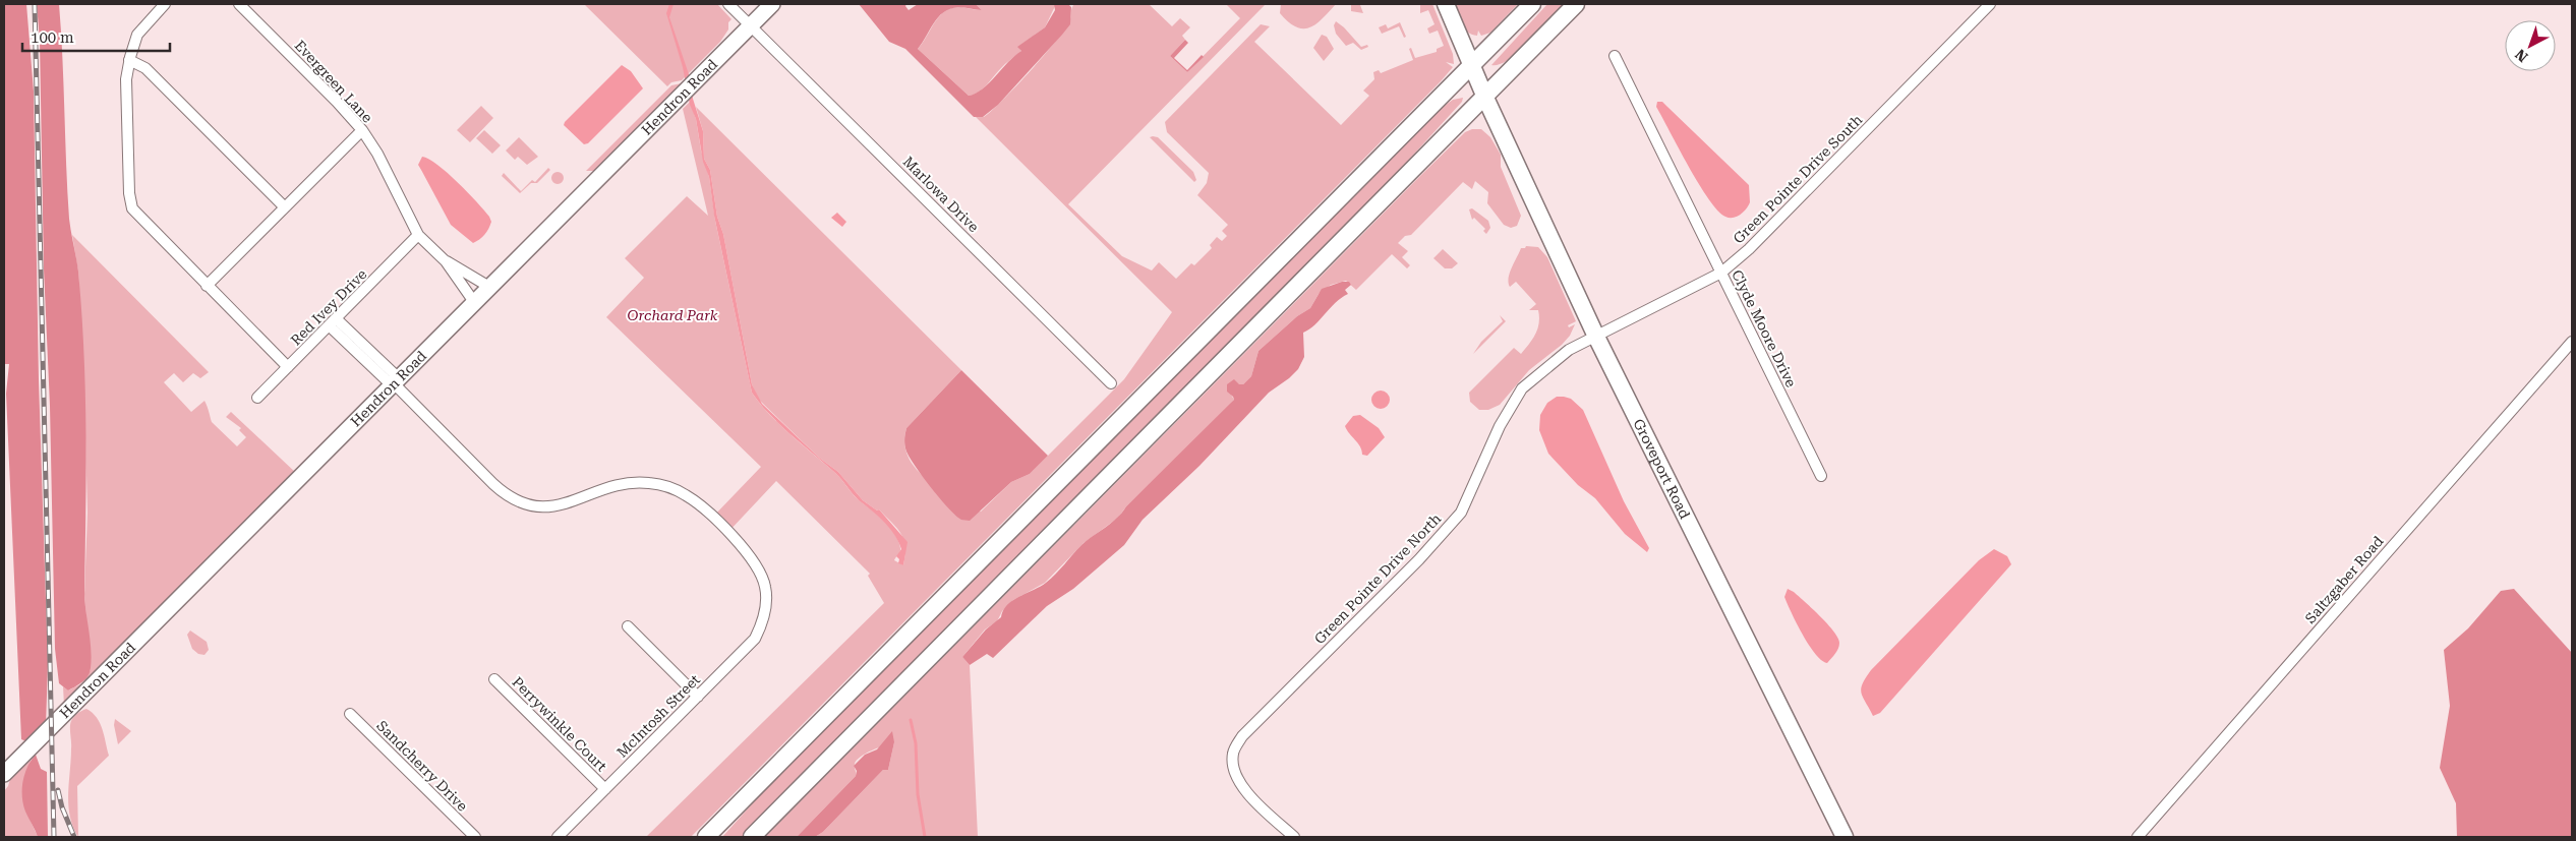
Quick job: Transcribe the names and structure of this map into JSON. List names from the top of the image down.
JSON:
{
  "streets": {
    "main road": ["Groveport Road"],
    "street": [
      "Evergreen Lane",
      "Hendron Road",
      "Green Pointe Drive South",
      "Marlowa Drive",
      "Red Ivey Drive",
      "Clyde Moore Drive",
      "Green Pointe Drive North",
      "Saltzgaber Road",
      "McIntosh Street",
      "Perrywinkle Court",
      "Sandcherry Drive"
    ]
  },
  "crossings": [
    ["Evergreen Lane", "Hendron Road"],
    ["Evergreen Lane", "Red Ivey Drive"],
    ["Hendron Road", "Marlowa Drive"],
    ["Hendron Road", "McIntosh Street"],
    ["Green Pointe Drive South", "Clyde Moore Drive"],
    ["Green Pointe Drive South", "Groveport Road"],
    ["Green Pointe Drive South", "Green Pointe Drive North"],
    ["Groveport Road", "Green Pointe Drive North"],
    ["McIntosh Street", "Perrywinkle Court"]
  ],
  "parks": ["Orchard Park"],
  "scale_bar": "100 m",
  "north": "bottom left"
}
